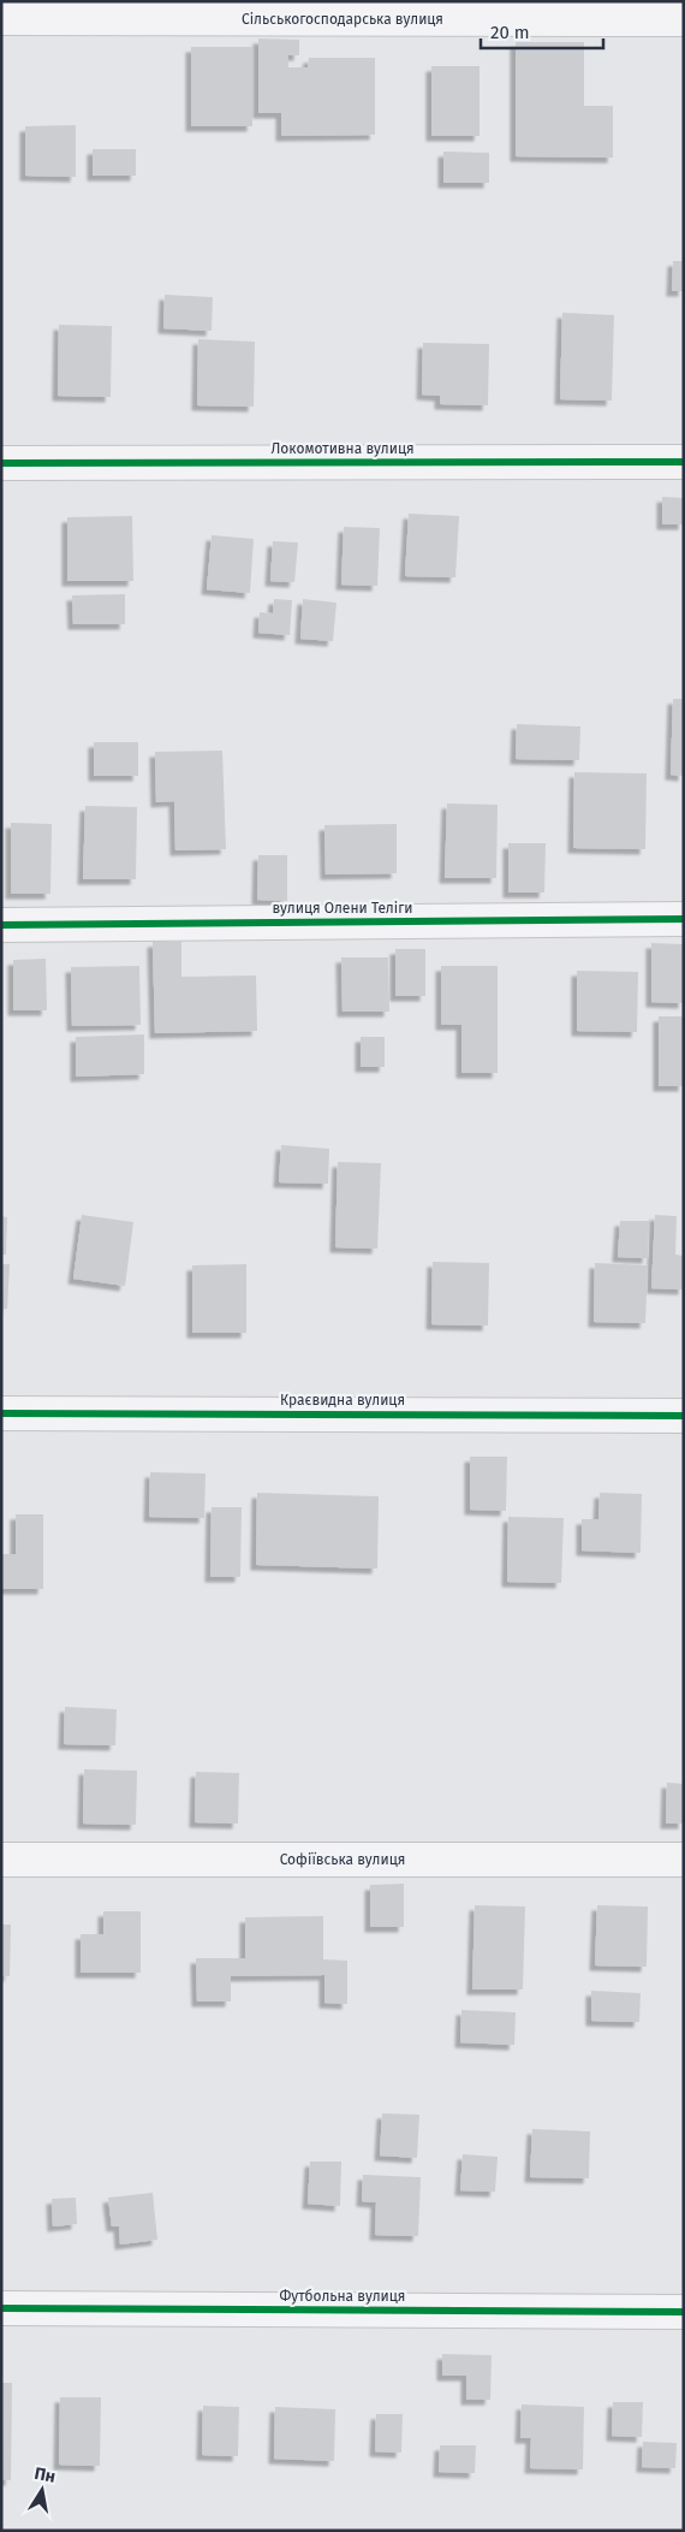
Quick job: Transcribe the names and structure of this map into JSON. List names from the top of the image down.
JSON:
{
  "streets": {
    "street": [
      "Сільськогосподарська вулиця",
      "Локомотивна вулиця",
      "вулиця Олени Теліги",
      "Краєвидна вулиця",
      "Софіївська вулиця",
      "Футбольна вулиця"
    ]
  },
  "scale_bar": "20 m",
  "north": "top"
}
